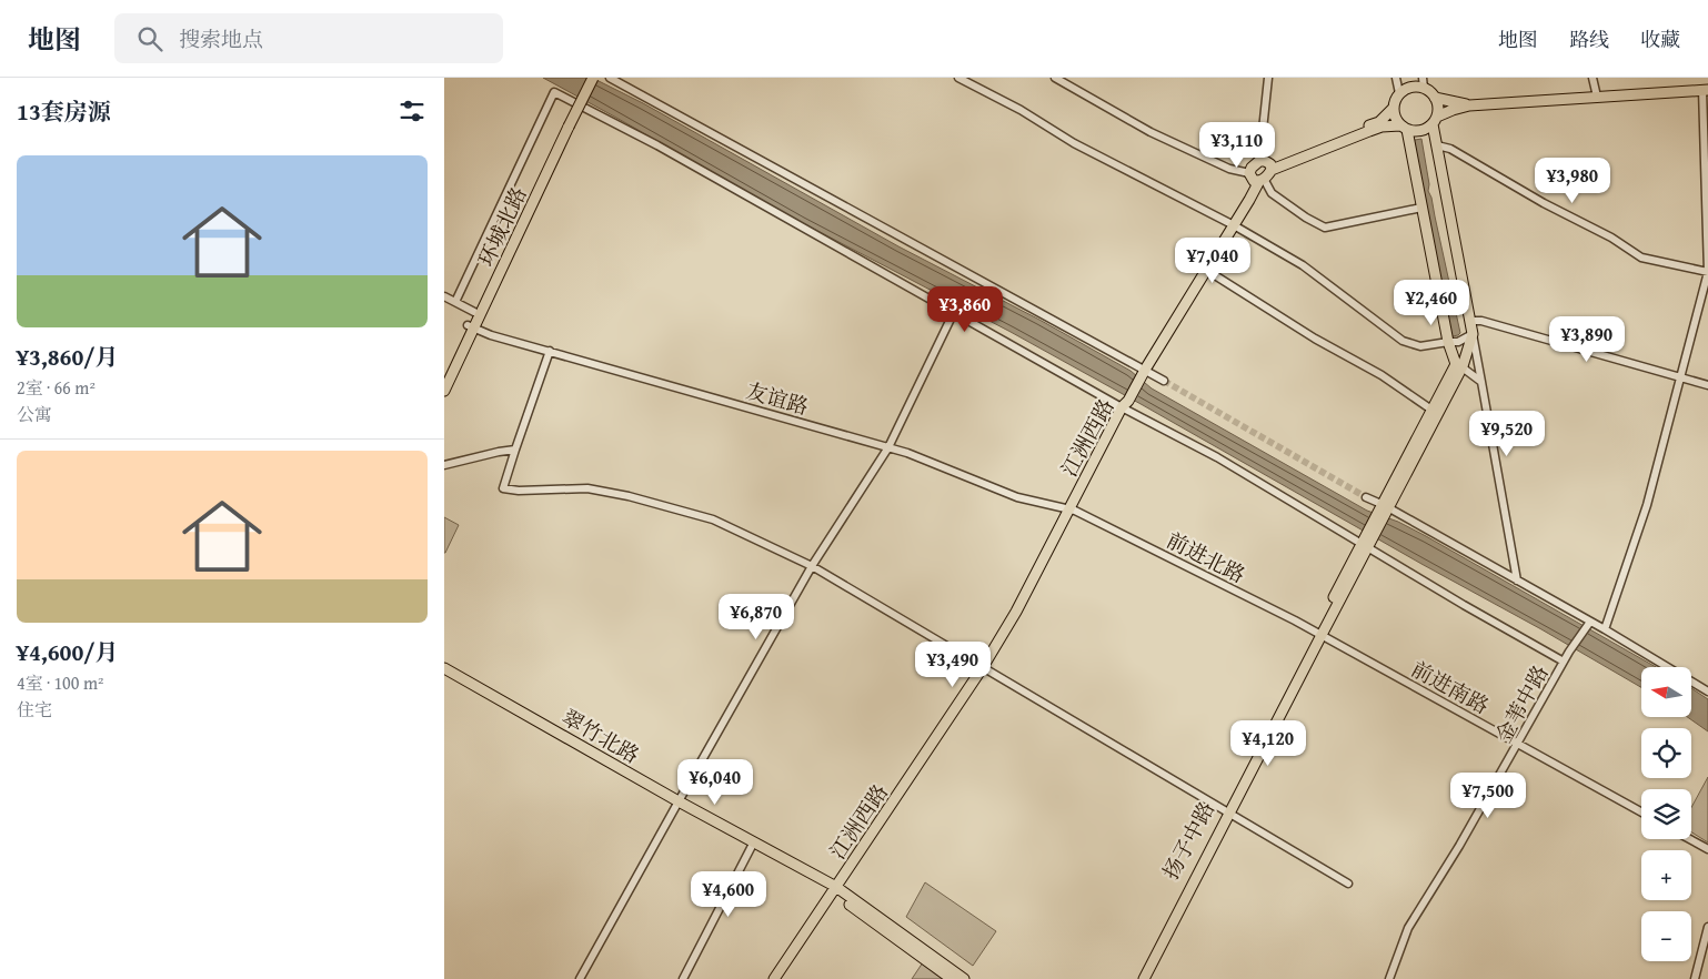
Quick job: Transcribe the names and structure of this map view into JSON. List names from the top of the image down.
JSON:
{
  "streets": {
    "main road": [
      "环城北路",
      "江洲西路",
      "翠竹北路",
      "扬子中路"
    ],
    "street": [
      "友谊路",
      "前进北路",
      "前进南路",
      "金苇中路"
    ]
  },
  "crossings": [
    ["环城北路", "友谊路"],
    ["友谊路", "江洲西路"],
    ["友谊路", "前进北路"],
    ["江洲西路", "前进北路"],
    ["江洲西路", "翠竹北路"],
    ["前进北路", "前进南路"],
    ["前进北路", "扬子中路"],
    ["前进南路", "金苇中路"],
    ["前进南路", "扬子中路"]
  ],
  "north": "left",
  "page": {
    "header": "地图",
    "search": "搜索地点",
    "nav": ["地图", "路线", "收藏"],
    "heading": "13套房源",
    "price": [
      "¥3,110",
      "¥3,980",
      "¥7,040",
      "¥2,460",
      "¥3,860",
      "¥3,890",
      "¥9,520",
      "¥6,870",
      "¥3,490",
      "¥4,120",
      "¥6,040",
      "¥7,500",
      "¥4,600"
    ],
    "list": [
      {
        "name": "¥3,860/月",
        "note": "2室 · 66 m² · 公寓"
      },
      {
        "name": "¥4,600/月",
        "note": "4室 · 100 m² · 住宅"
      }
    ],
    "map_buttons": ["+", "−"]
  }
}
